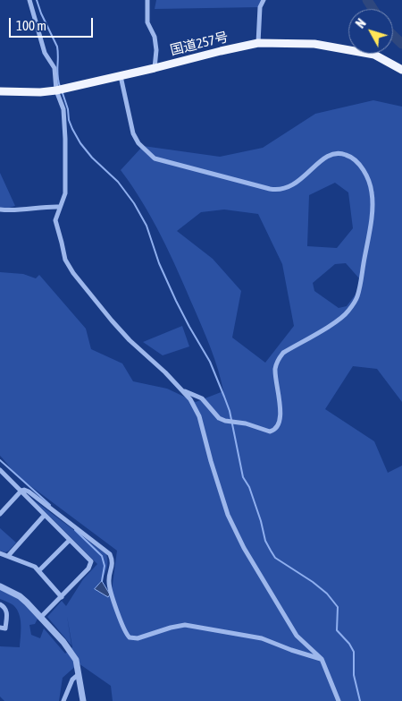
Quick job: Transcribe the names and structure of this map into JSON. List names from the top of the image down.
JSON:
{
  "streets": {
    "highway": ["国道257号"]
  },
  "scale_bar": "100 m",
  "north": "top left"
}
